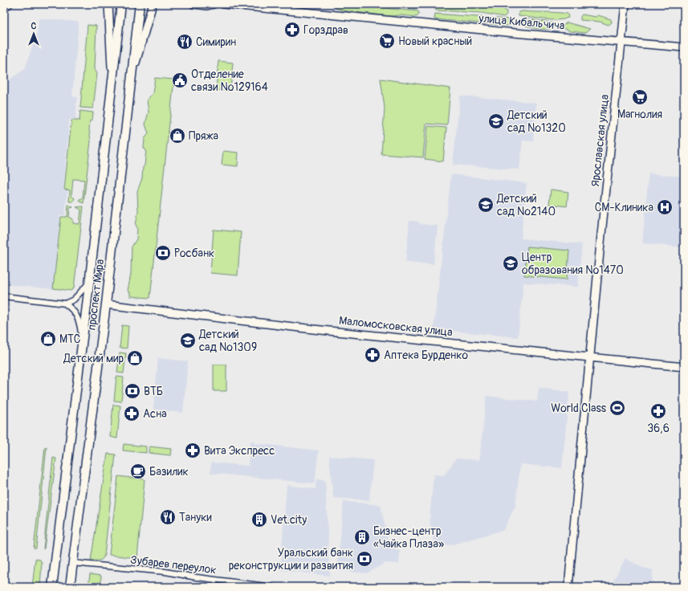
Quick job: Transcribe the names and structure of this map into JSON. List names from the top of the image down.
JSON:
{
  "streets": {
    "main road": ["проспект Мира"],
    "street": [
      "улица Кибальчича",
      "Ярославская улица",
      "Маломосковская улица",
      "Зубарев переулок"
    ]
  },
  "crossings": [
    ["улица Кибальчича", "Ярославская улица"],
    ["Ярославская улица", "Маломосковская улица"],
    ["проспект Мира", "Маломосковская улица"],
    ["проспект Мира", "Зубарев переулок"]
  ],
  "places": {
    "pharmacy": [
      "Горздрав",
      "Аптека Бурденко",
      "36,6",
      "Асна",
      "Вита Экспресс"
    ],
    "supermarket": ["Новый красный", "Магнолия"],
    "restaurant": ["Симирин", "Тануки"],
    "public building": ["Отделение связи №129164"],
    "school or university": [
      "Детский сад №1320",
      "Детский сад №2140",
      "Центр образования №1470",
      "Детский сад №1309"
    ],
    "shop": ["Пряжа", "МТС", "Детский мир"],
    "hospital": ["СМ-Клиника"],
    "bank": ["Росбанк", "ВТБ", "Уральский банк реконструкции и развития"],
    "sports": ["World Class"],
    "cafe": ["Базилик"],
    "building": ["Vet.city", "Бизнес-центр «Чайка Плаза»"]
  },
  "north": "top"
}
